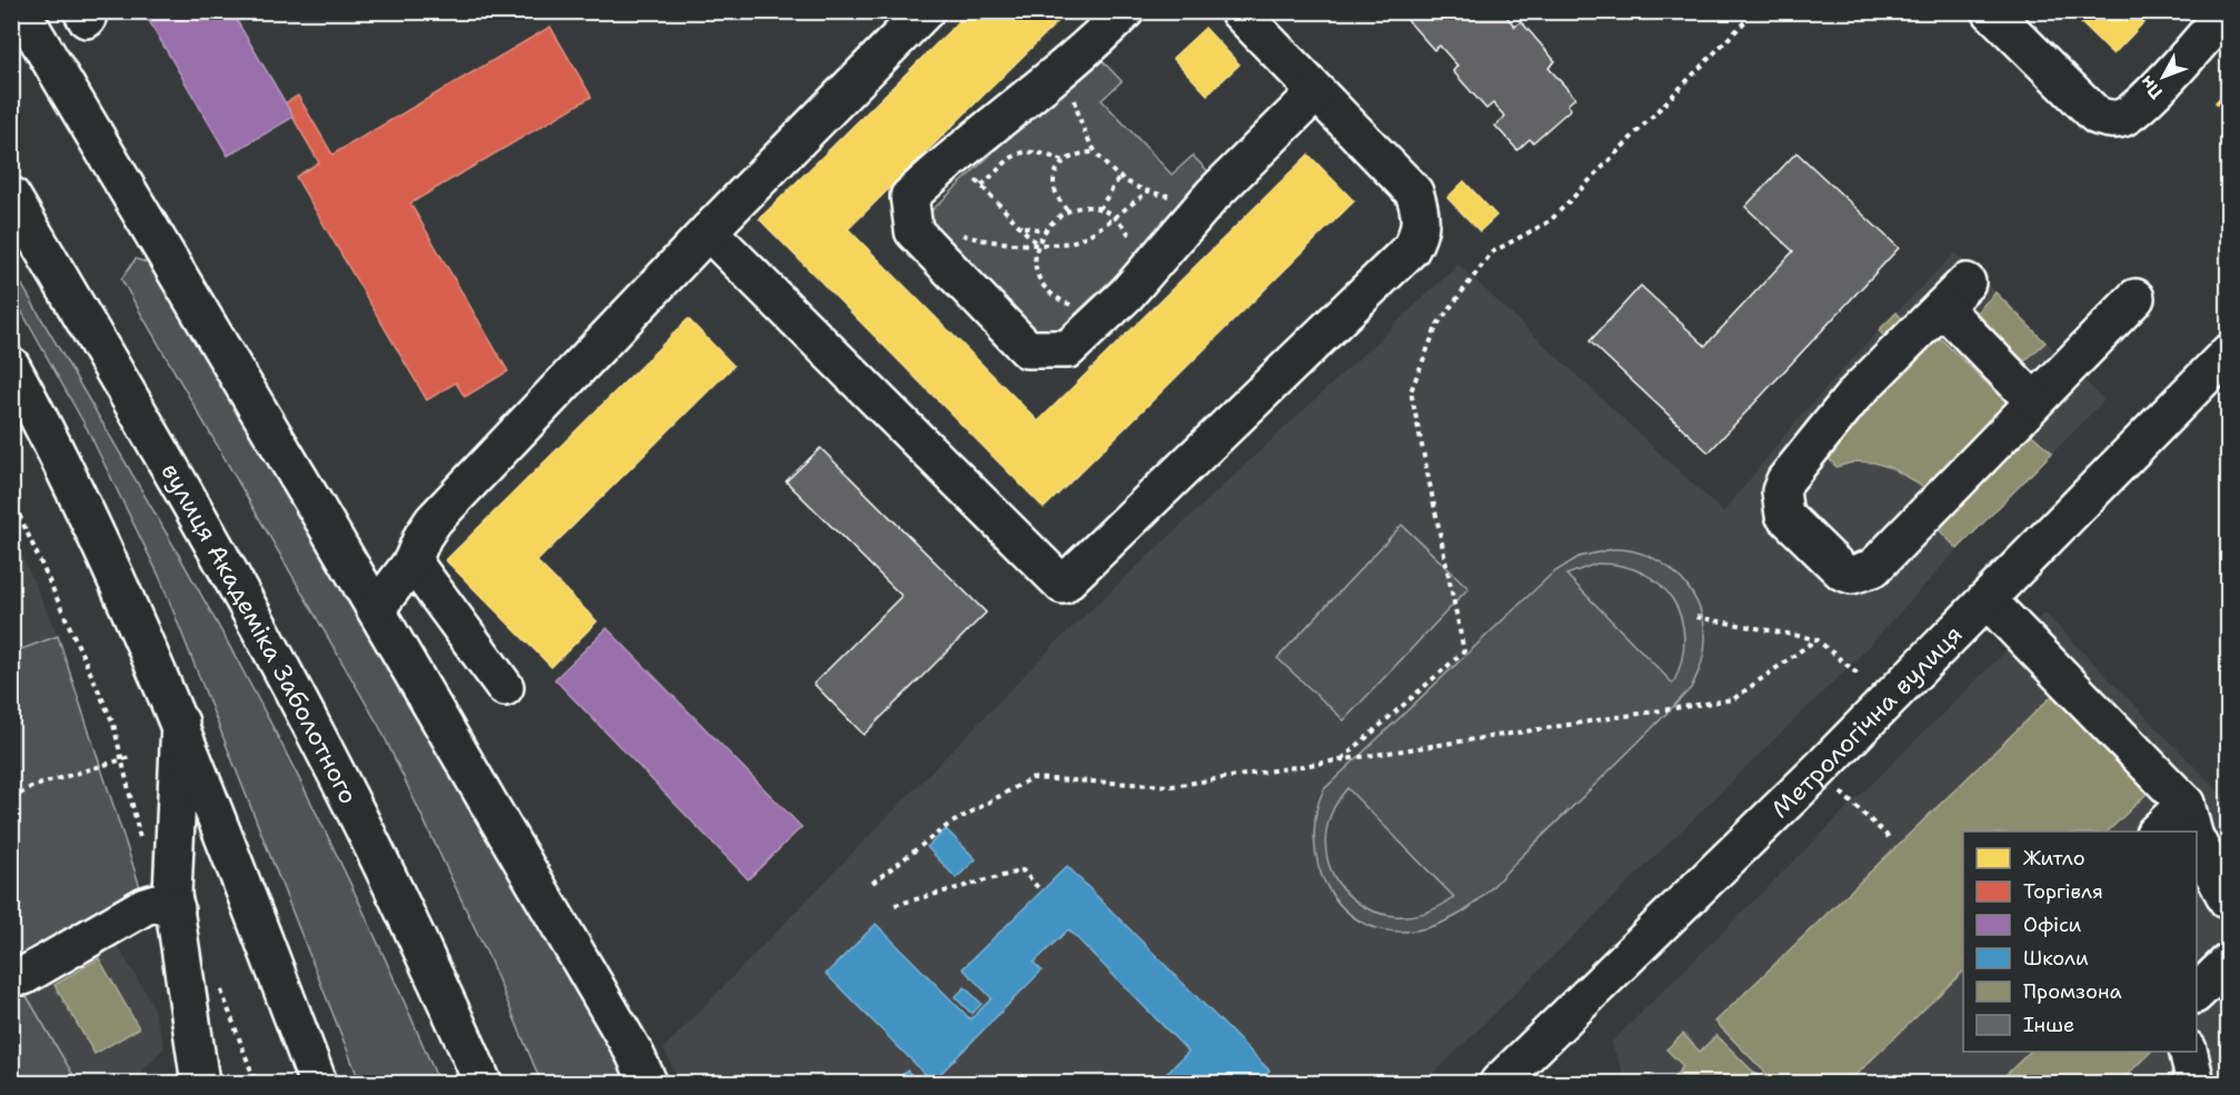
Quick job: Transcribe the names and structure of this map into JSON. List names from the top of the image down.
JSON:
{
  "streets": {
    "main road": ["вулиця Академіка Заболотного", "Метрологічна вулиця"]
  },
  "legend": [
    "Житло",
    "Торгівля",
    "Офіси",
    "Школи",
    "Промзона",
    "Інше"
  ],
  "north": "bottom left"
}
